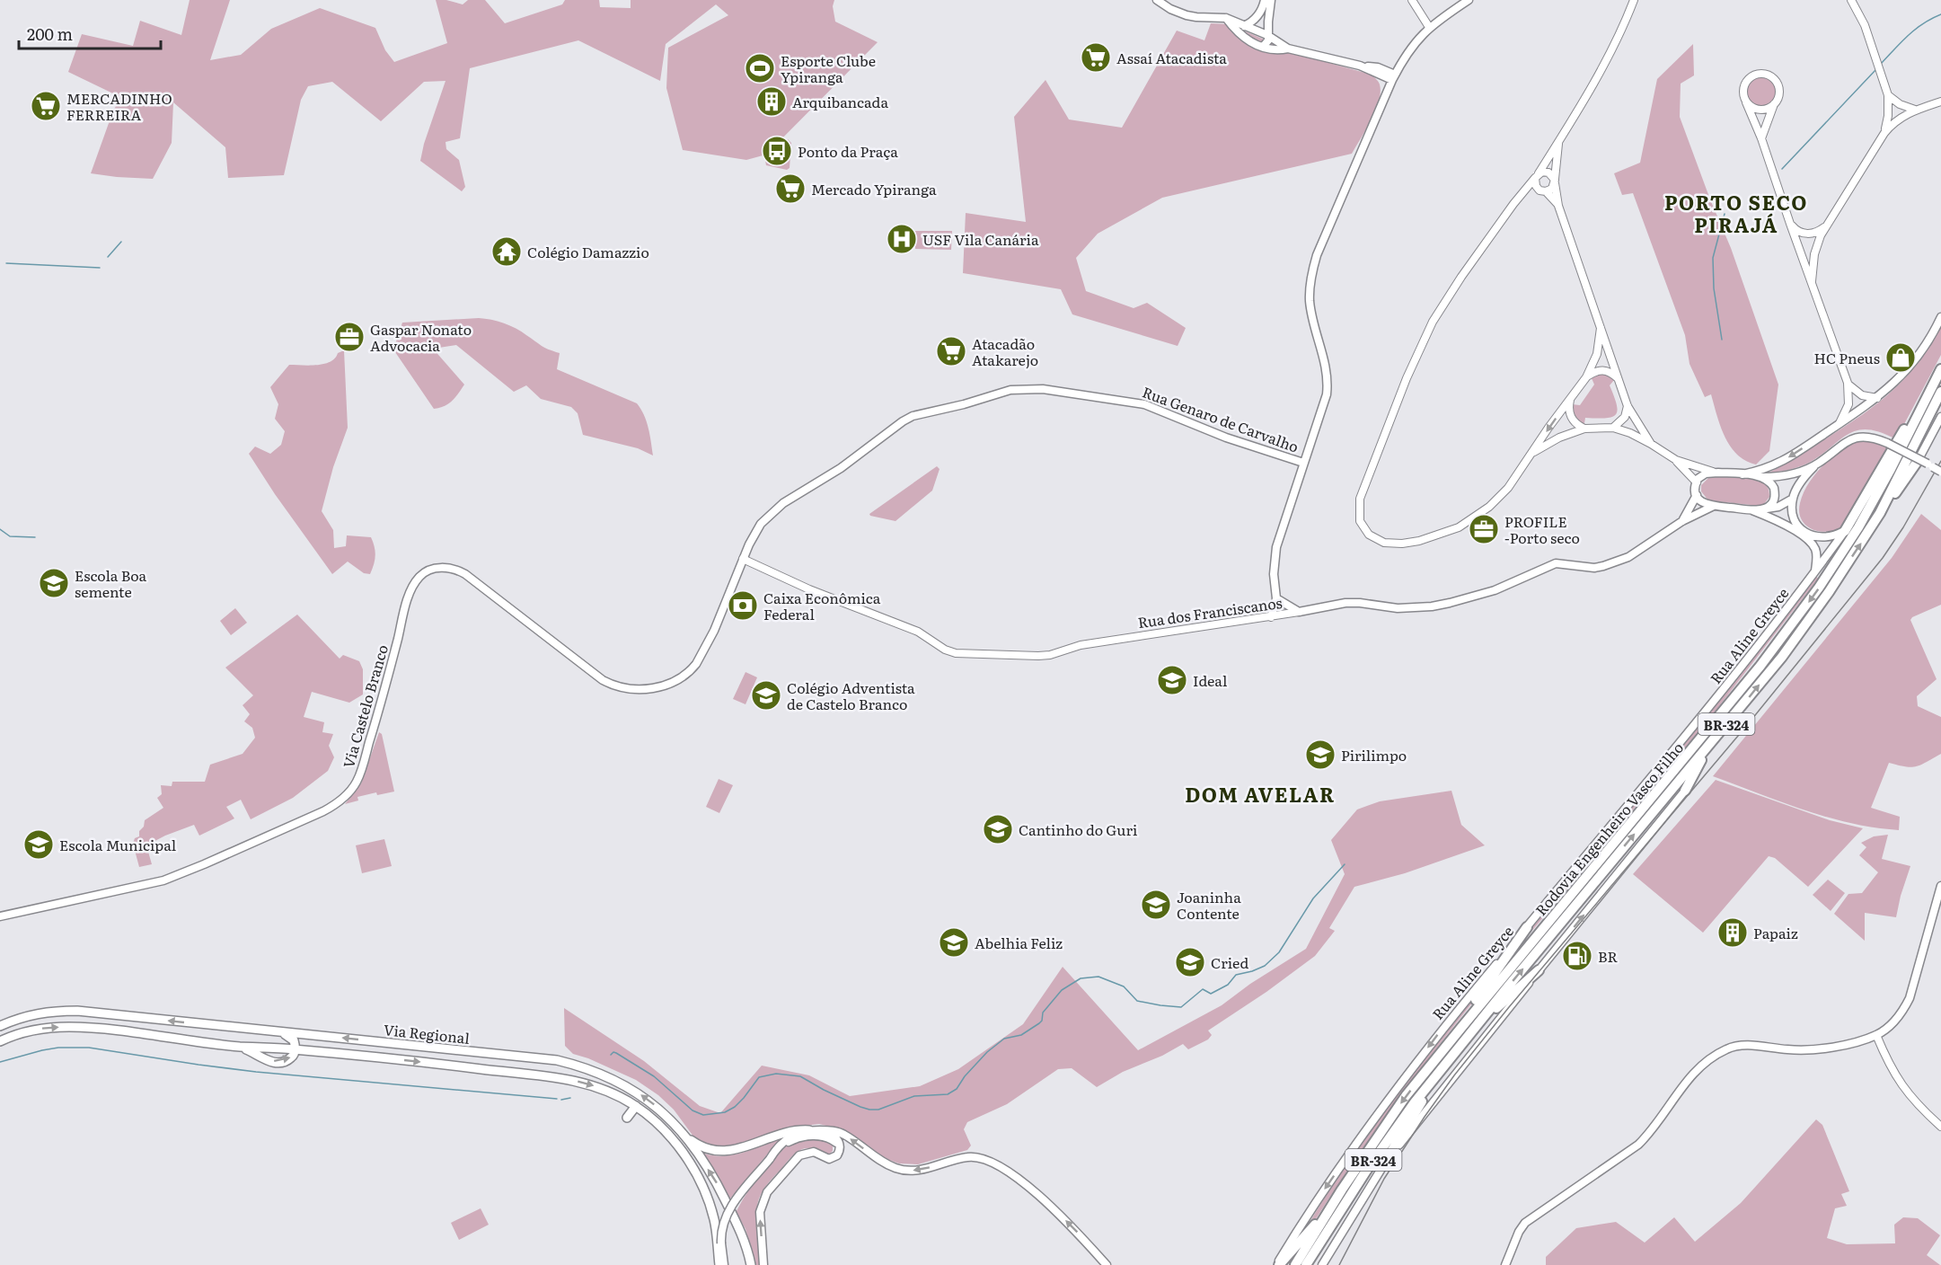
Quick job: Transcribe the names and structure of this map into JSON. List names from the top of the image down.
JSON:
{
  "streets": {
    "highway": ["BR-324", "Rodovia Engenheiro Vasco Filho"],
    "main road": [
      "Rua Genaro de Carvalho",
      "Rua dos Franciscanos",
      "Rua Aline Greyce",
      "Via Castelo Branco",
      "Via Regional"
    ]
  },
  "crossings": [
    ["Rua Genaro de Carvalho", "Rua dos Franciscanos"],
    ["Rua Genaro de Carvalho", "Via Castelo Branco"]
  ],
  "districts": ["PORTO SECO PIRAJÁ", "DOM AVELAR"],
  "places": {
    "supermarket": [
      "Assaí Atacadista",
      "MERCADINHO FERREIRA",
      "Mercado Ypiranga",
      "Atacadão Atakarejo"
    ],
    "sports": ["Esporte Clube Ypiranga"],
    "building": ["Arquibancada", "Papaiz"],
    "bus stop": ["Ponto da Praça"],
    "hospital": ["USF Vila Canária"],
    "temple": ["Colégio Damazzio"],
    "office": ["Gaspar Nonato Advocacia", "PROFILE -Porto seco"],
    "shop": ["HC Pneus"],
    "school or university": [
      "Escola Boa semente",
      "Ideal",
      "Colégio Adventista de Castelo Branco",
      "Pirilimpo",
      "Cantinho do Guri",
      "Escola Municipal",
      "Joaninha Contente",
      "Abelhia Feliz",
      "Cried"
    ],
    "bank": ["Caixa Econômica Federal"],
    "fuel station": ["BR"]
  },
  "scale_bar": "200 m"
}
